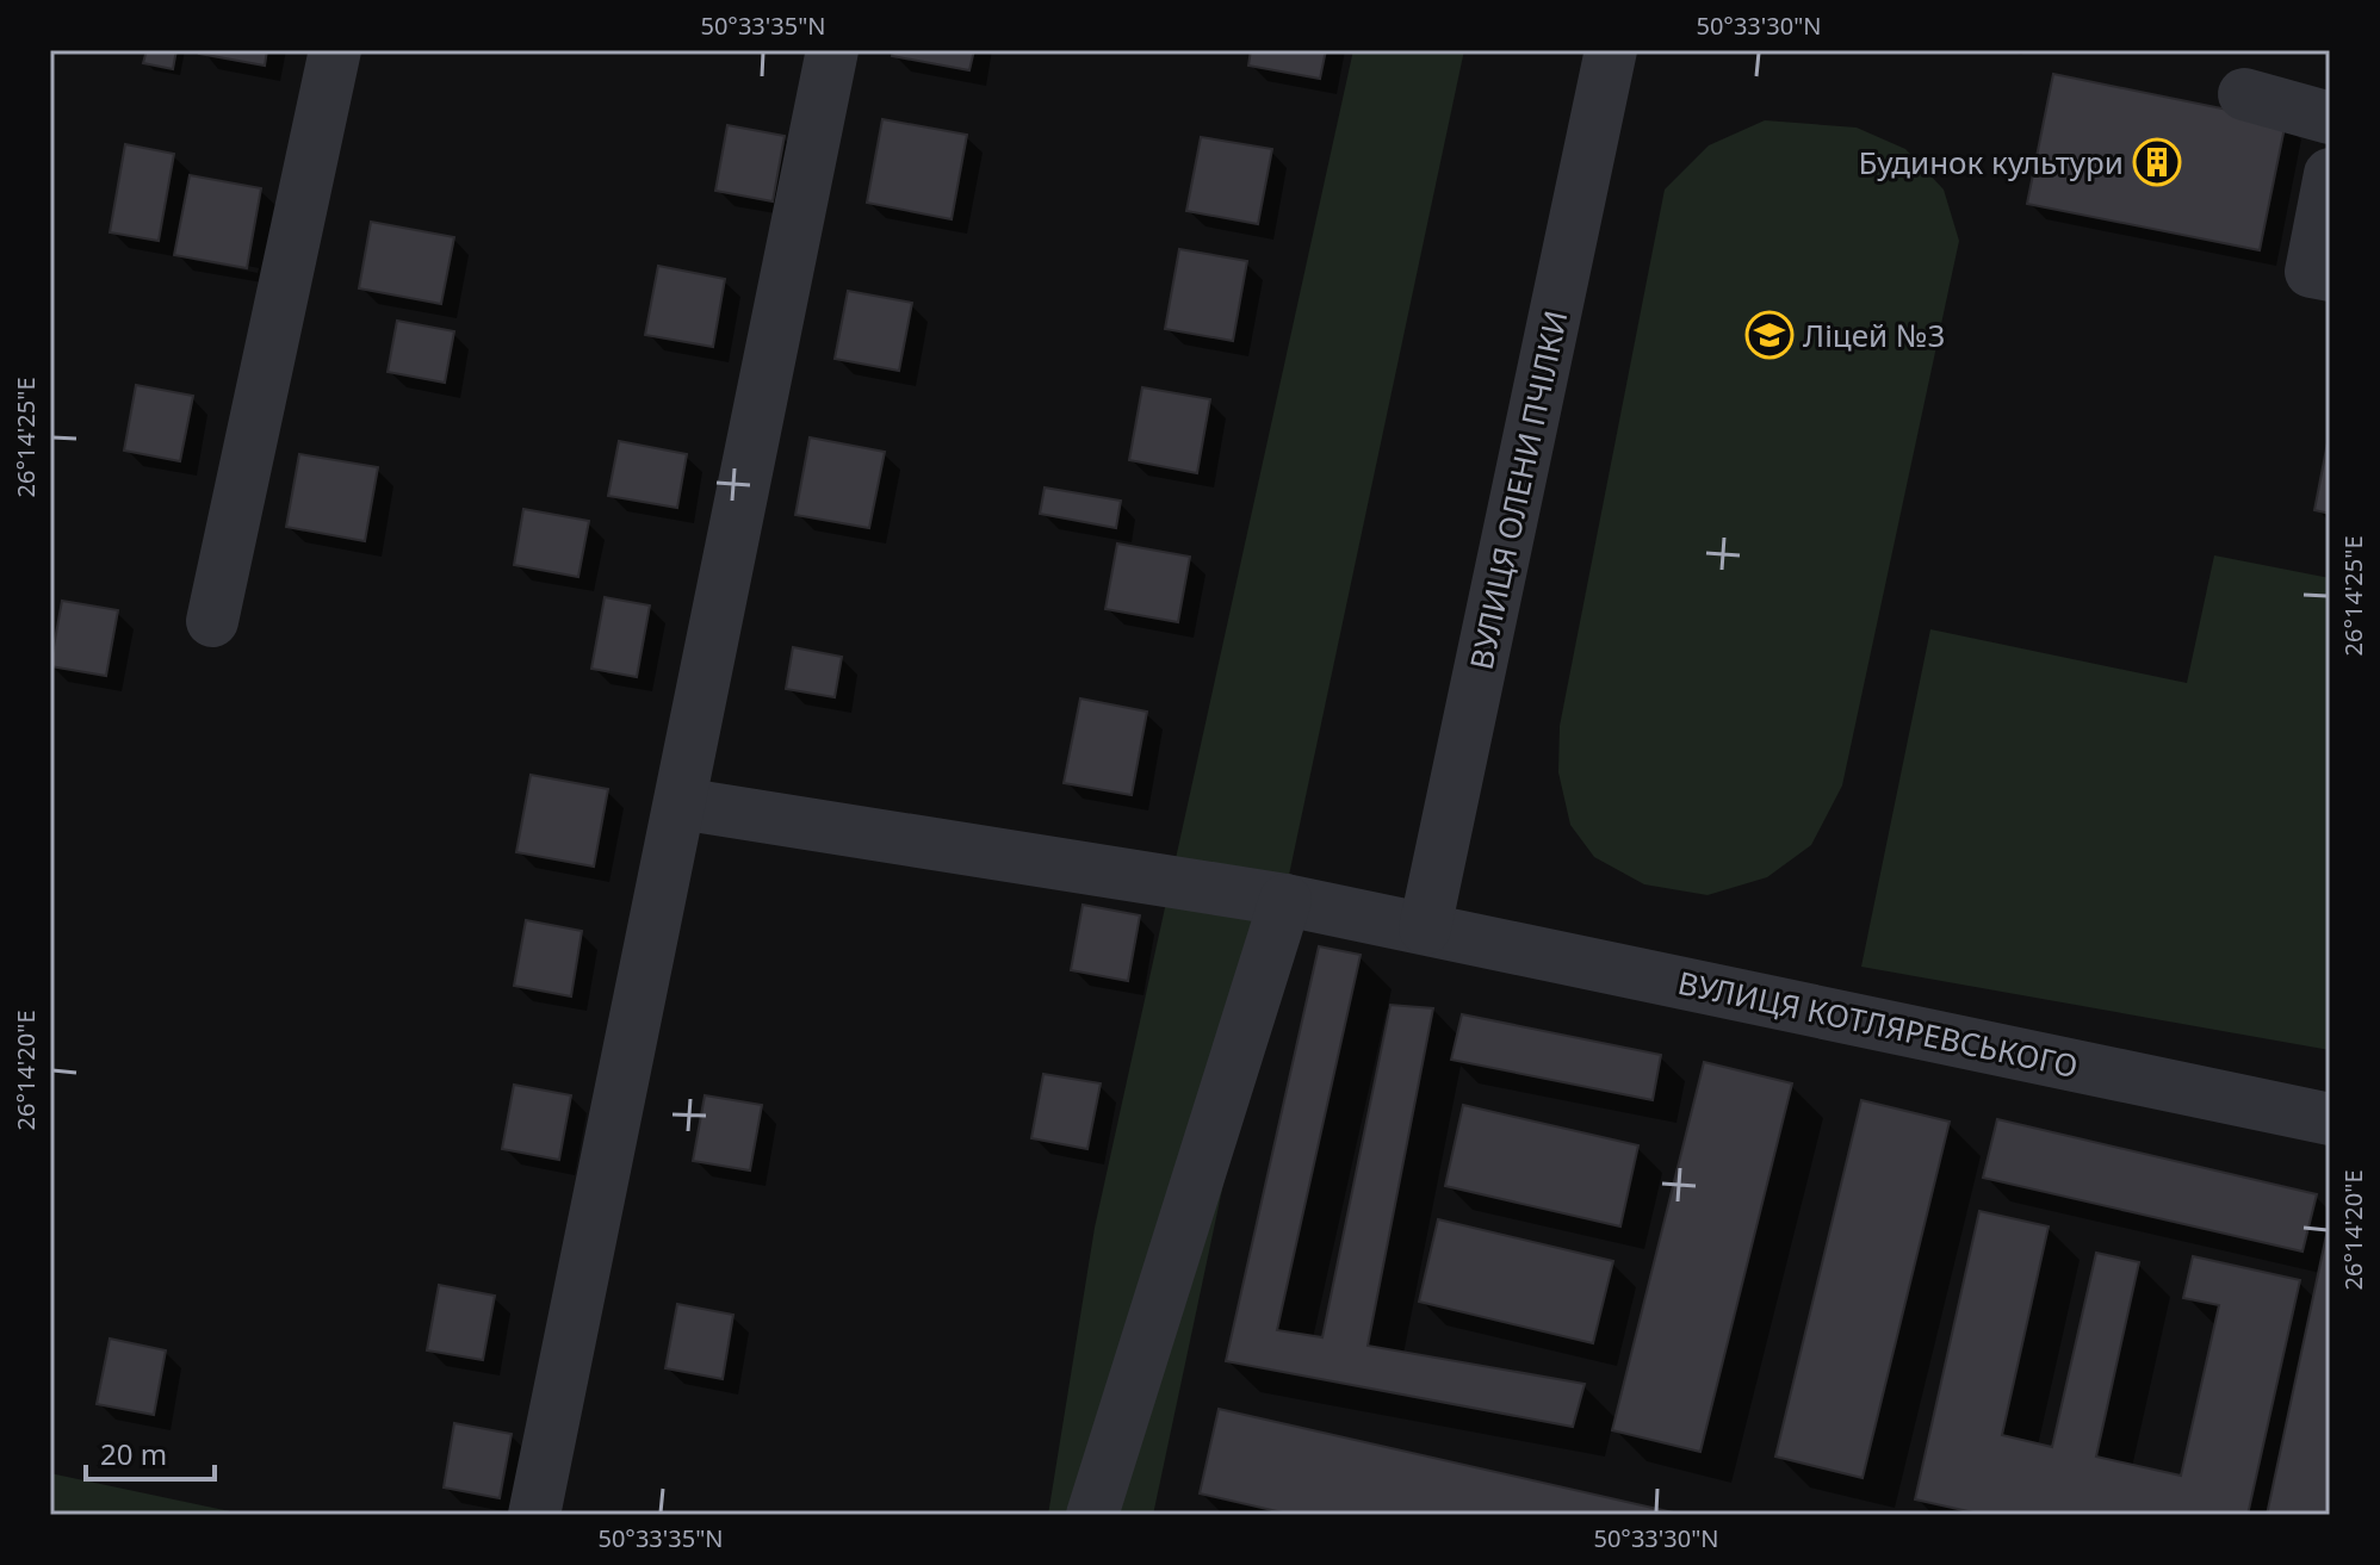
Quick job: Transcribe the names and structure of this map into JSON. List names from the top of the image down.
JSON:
{
  "streets": {
    "street": ["ВУЛИЦЯ ОЛЕНИ ПЧІЛКИ", "ВУЛИЦЯ КОТЛЯРЕВСЬКОГО"]
  },
  "crossings": [
    ["ВУЛИЦЯ ОЛЕНИ ПЧІЛКИ", "ВУЛИЦЯ КОТЛЯРЕВСЬКОГО"]
  ],
  "places": {
    "building": ["Будинок культури"],
    "school or university": ["Ліцей №3"]
  },
  "scale_bar": "20 m",
  "coordinates": [
    "50°33'35\"N",
    "50°33'30\"N",
    "26°14'25\"E",
    "26°14'20\"E"
  ]
}
